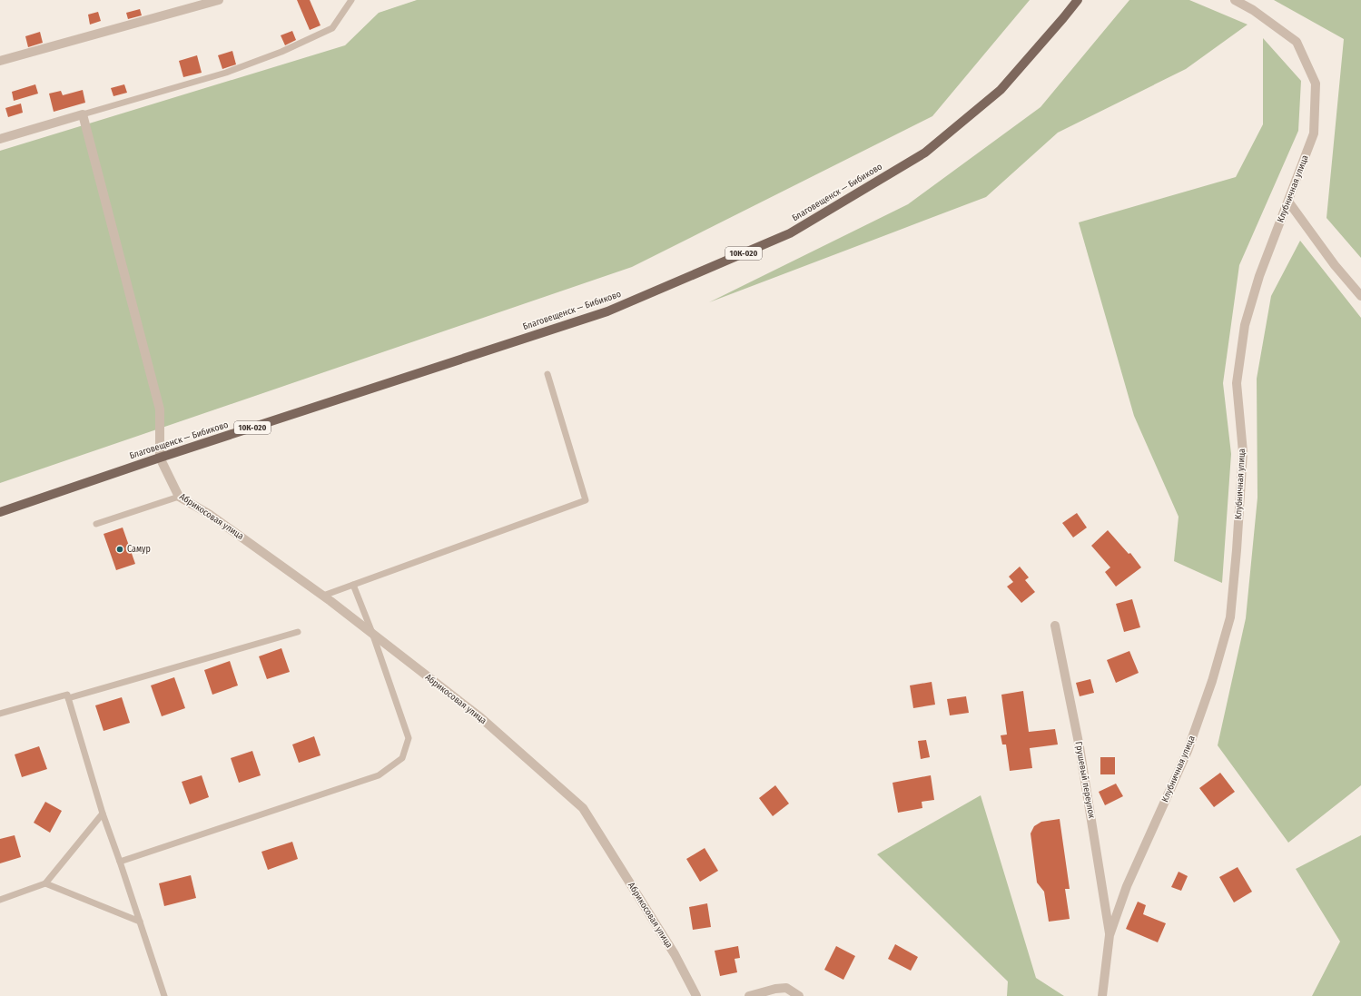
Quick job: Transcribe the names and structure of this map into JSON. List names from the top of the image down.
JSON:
{
  "streets": {
    "main road": ["Благовещенск — Бибиково", "10К-020"],
    "street": ["Клубничная улица", "Абрикосовая улица", "Грушевый переулок"]
  },
  "crossings": [
    ["Клубничная улица", "Грушевый переулок"],
    ["Благовещенск — Бибиково", "Абрикосовая улица"]
  ],
  "places": ["Самур"]
}
